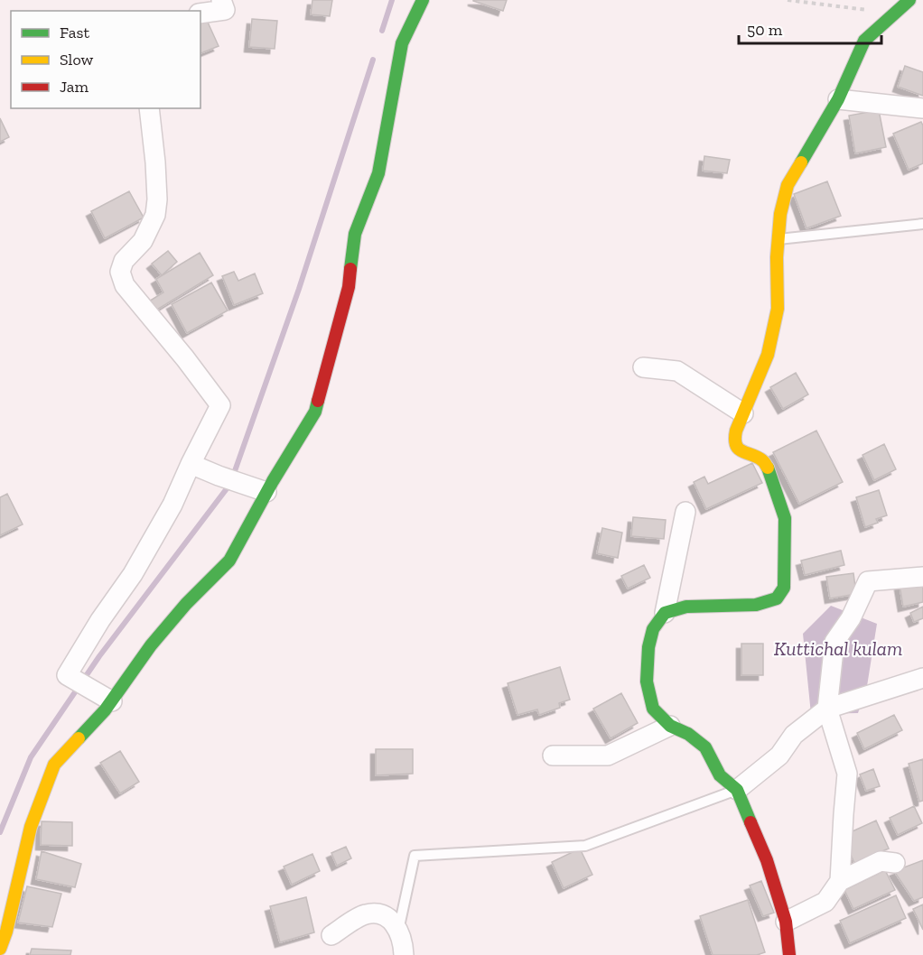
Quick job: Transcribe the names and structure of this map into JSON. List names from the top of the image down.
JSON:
{
  "water": ["Kuttichal kulam"],
  "legend": ["Fast", "Slow", "Jam"],
  "scale_bar": "50 m"
}
